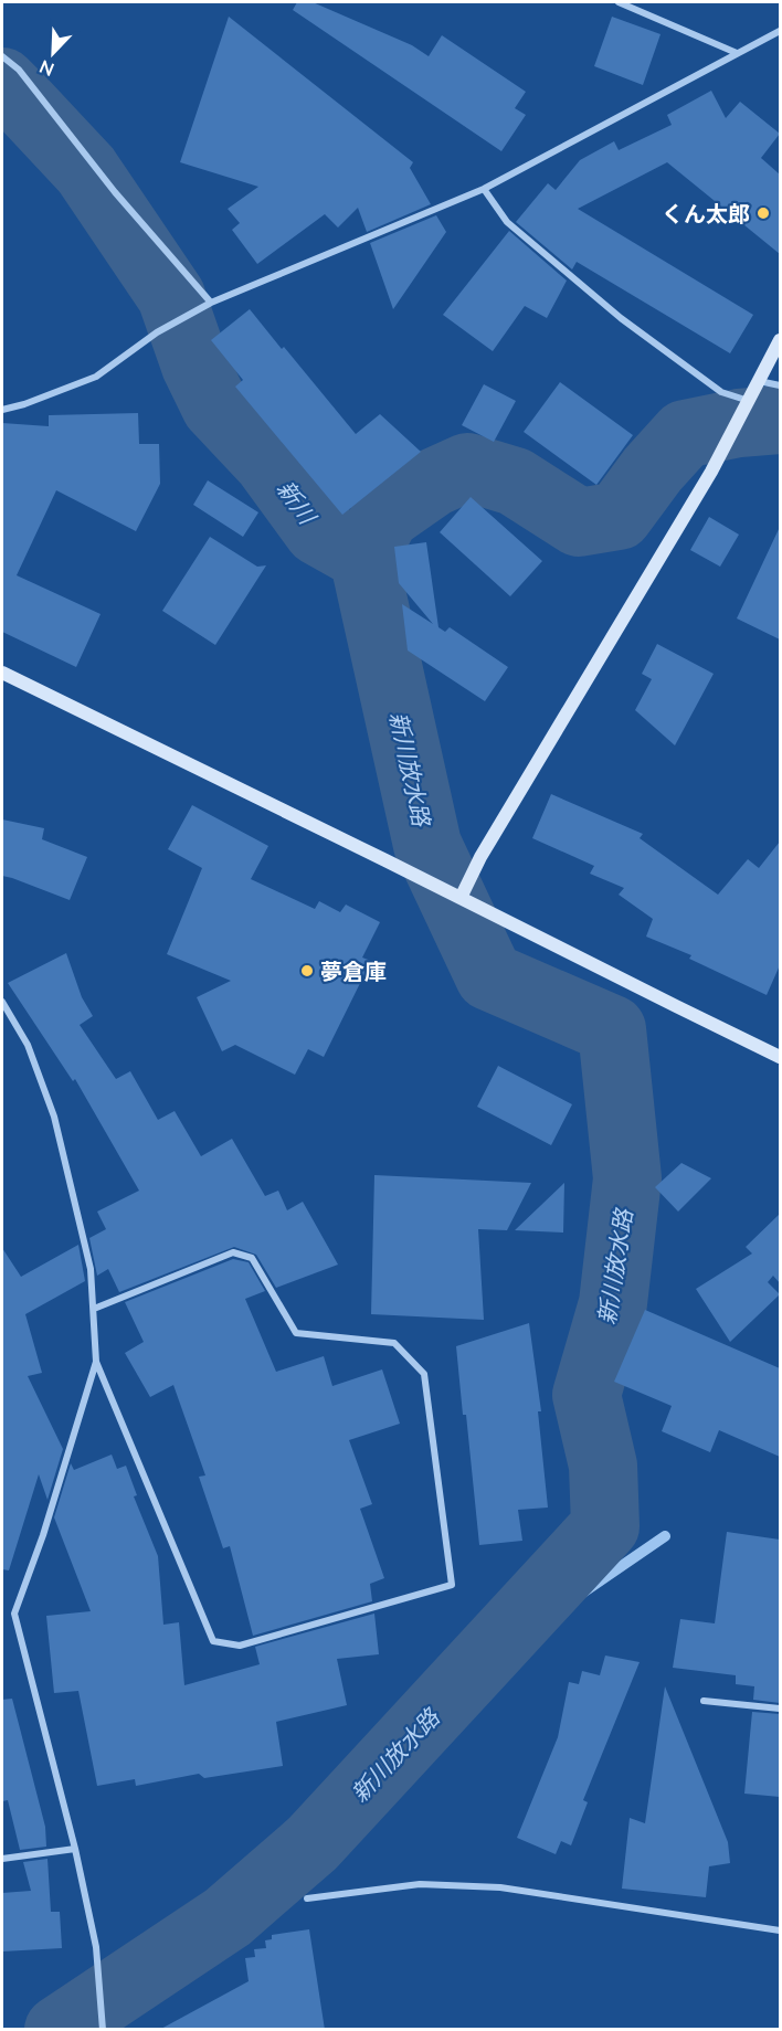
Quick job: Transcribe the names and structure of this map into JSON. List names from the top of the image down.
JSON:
{
  "water": ["新川", "新川放水路"],
  "places": ["くん太郎", "夢倉庫"],
  "north": "bottom left"
}
